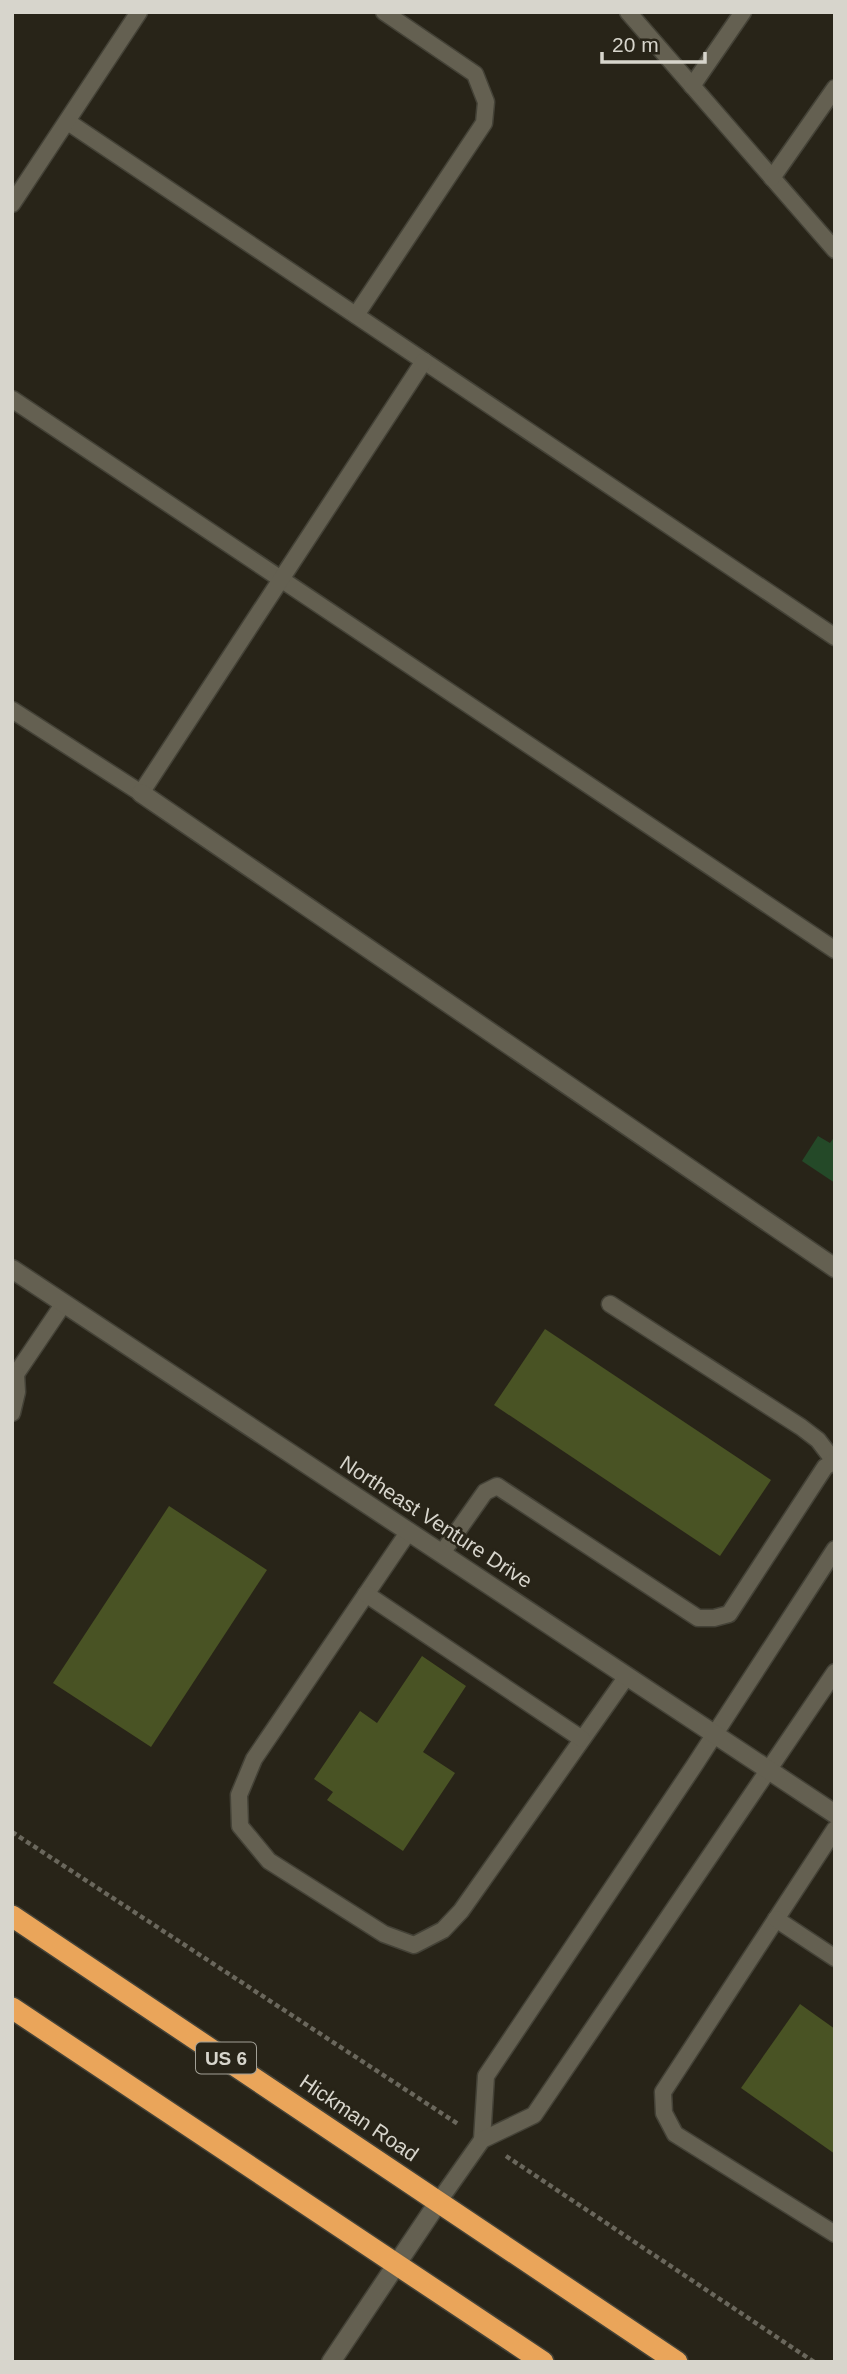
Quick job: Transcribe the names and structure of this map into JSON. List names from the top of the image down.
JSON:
{
  "streets": {
    "highway": ["US 6", "Hickman Road"],
    "street": ["Northeast Venture Drive"]
  },
  "scale_bar": "20 m"
}
